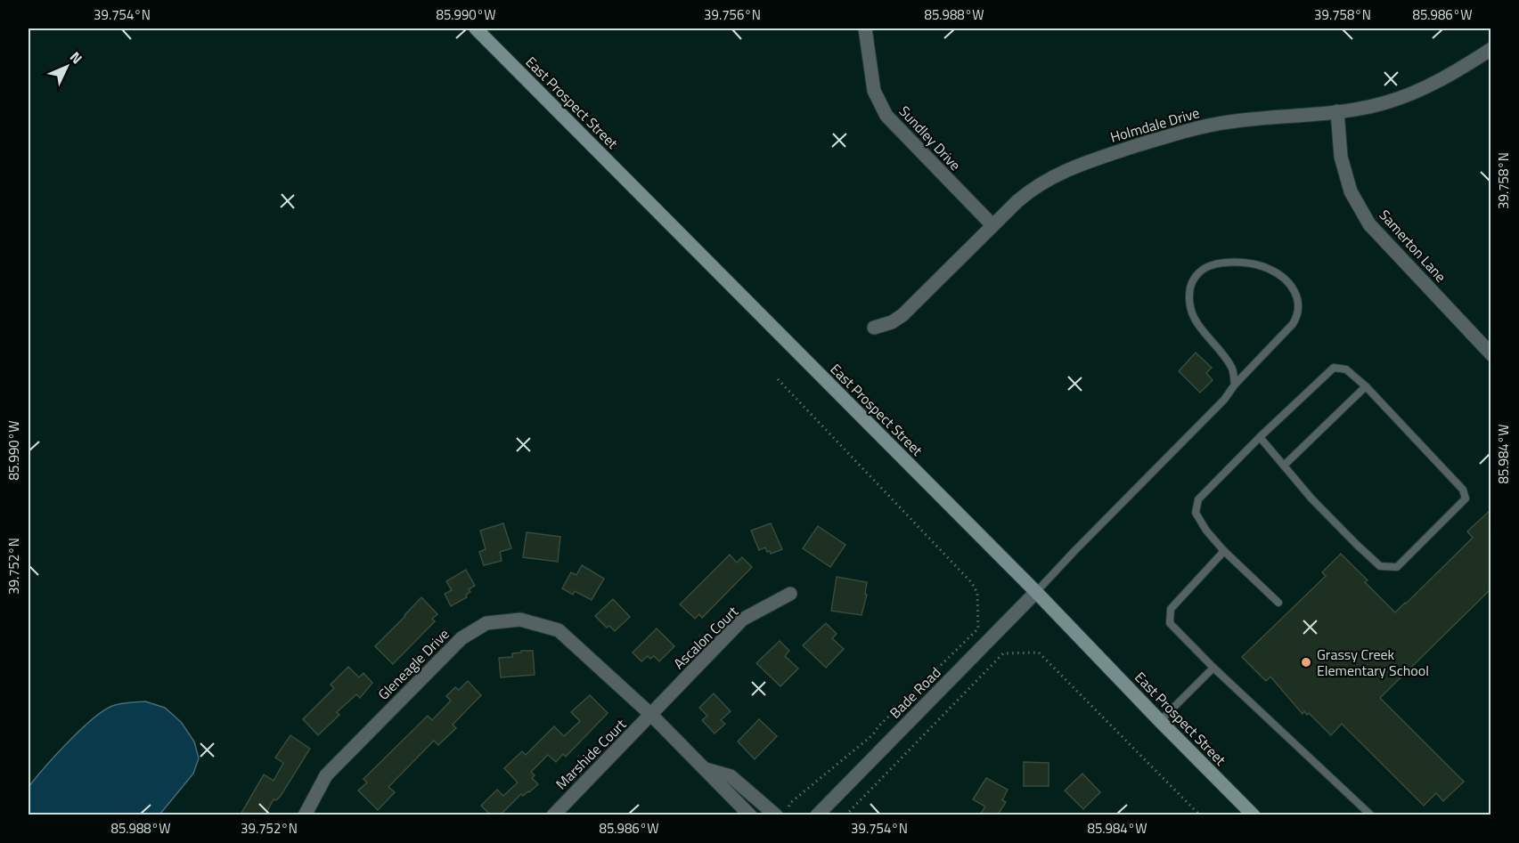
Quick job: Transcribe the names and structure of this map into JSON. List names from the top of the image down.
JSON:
{
  "streets": {
    "street": [
      "East Prospect Street",
      "Holmdale Drive",
      "Sundley Drive",
      "Samerton Lane",
      "Ascalon Court",
      "Gleneagle Drive",
      "Bade Road",
      "Marshide Court"
    ]
  },
  "crossings": [
    ["East Prospect Street", "Bade Road"],
    ["Holmdale Drive", "Sundley Drive"],
    ["Holmdale Drive", "Samerton Lane"],
    ["Ascalon Court", "Gleneagle Drive"],
    ["Ascalon Court", "Marshide Court"],
    ["Gleneagle Drive", "Marshide Court"]
  ],
  "places": ["Grassy Creek Elementary School"],
  "north": "top right",
  "coordinates": [
    "39.754°N",
    "85.990°W",
    "39.756°N",
    "85.988°W",
    "39.758°N",
    "85.986°W",
    "85.984°W",
    "39.752°N"
  ]
}
